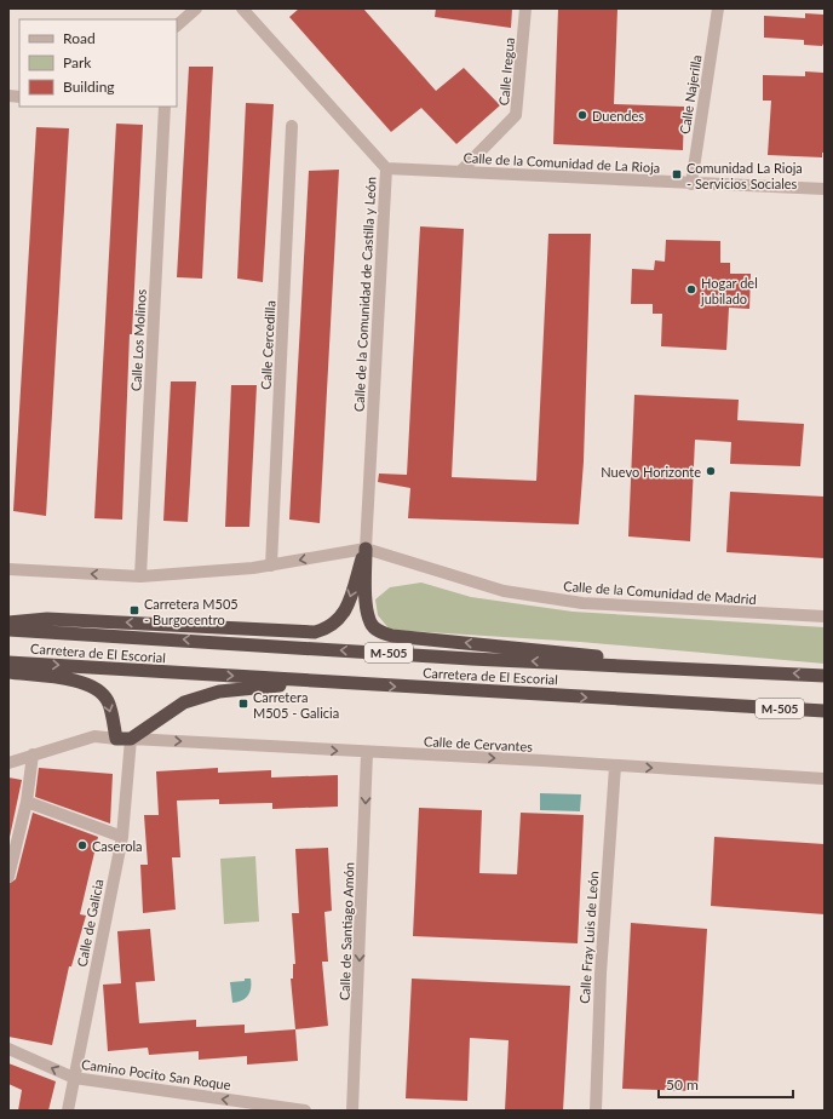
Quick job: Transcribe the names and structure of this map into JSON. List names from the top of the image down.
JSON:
{
  "streets": {
    "highway": ["Carretera de El Escorial", "M-505"],
    "street": [
      "Calle Iregua",
      "Calle Najerilla",
      "Calle de la Comunidad de La Rioja",
      "Calle de la Comunidad de Castilla y León",
      "Calle Los Molinos",
      "Calle Cercedilla",
      "Calle de la Comunidad de Madrid",
      "Calle de Cervantes",
      "Calle de Galicia",
      "Calle de Santiago Amón",
      "Calle Fray Luis de León",
      "Camino Pocito San Roque"
    ]
  },
  "crossings": [
    ["Calle Iregua", "Calle de la Comunidad de La Rioja"],
    ["Calle Najerilla", "Calle de la Comunidad de La Rioja"],
    ["Calle de la Comunidad de La Rioja", "Calle de la Comunidad de Castilla y León"],
    ["Calle de la Comunidad de Castilla y León", "Calle de la Comunidad de Madrid"],
    ["Calle de la Comunidad de Castilla y León", "M-505"],
    ["Calle Los Molinos", "Calle de la Comunidad de Madrid"],
    ["Calle Cercedilla", "Calle de la Comunidad de Madrid"],
    ["Calle de la Comunidad de Madrid", "M-505"],
    ["Carretera de El Escorial", "M-505"],
    ["M-505", "Calle de Cervantes"],
    ["M-505", "Calle de Galicia"],
    ["Calle de Cervantes", "Calle de Galicia"],
    ["Calle de Cervantes", "Calle de Santiago Amón"],
    ["Calle de Cervantes", "Calle Fray Luis de León"],
    ["Calle de Galicia", "Camino Pocito San Roque"]
  ],
  "one_way": ["Calle de Cervantes", "Calle de Santiago Amón", "Camino Pocito San Roque"],
  "places": {
    "other": [
      "Duendes",
      "Hogar del jubilado",
      "Nuevo Horizonte",
      "Caserola"
    ],
    "transit": ["Comunidad La Rioja - Servicios Sociales", "Carretera M505 - Burgocentro", "Carretera M505 - Galicia"]
  },
  "legend": ["Road", "Park", "Building"],
  "scale_bar": "50 m"
}
